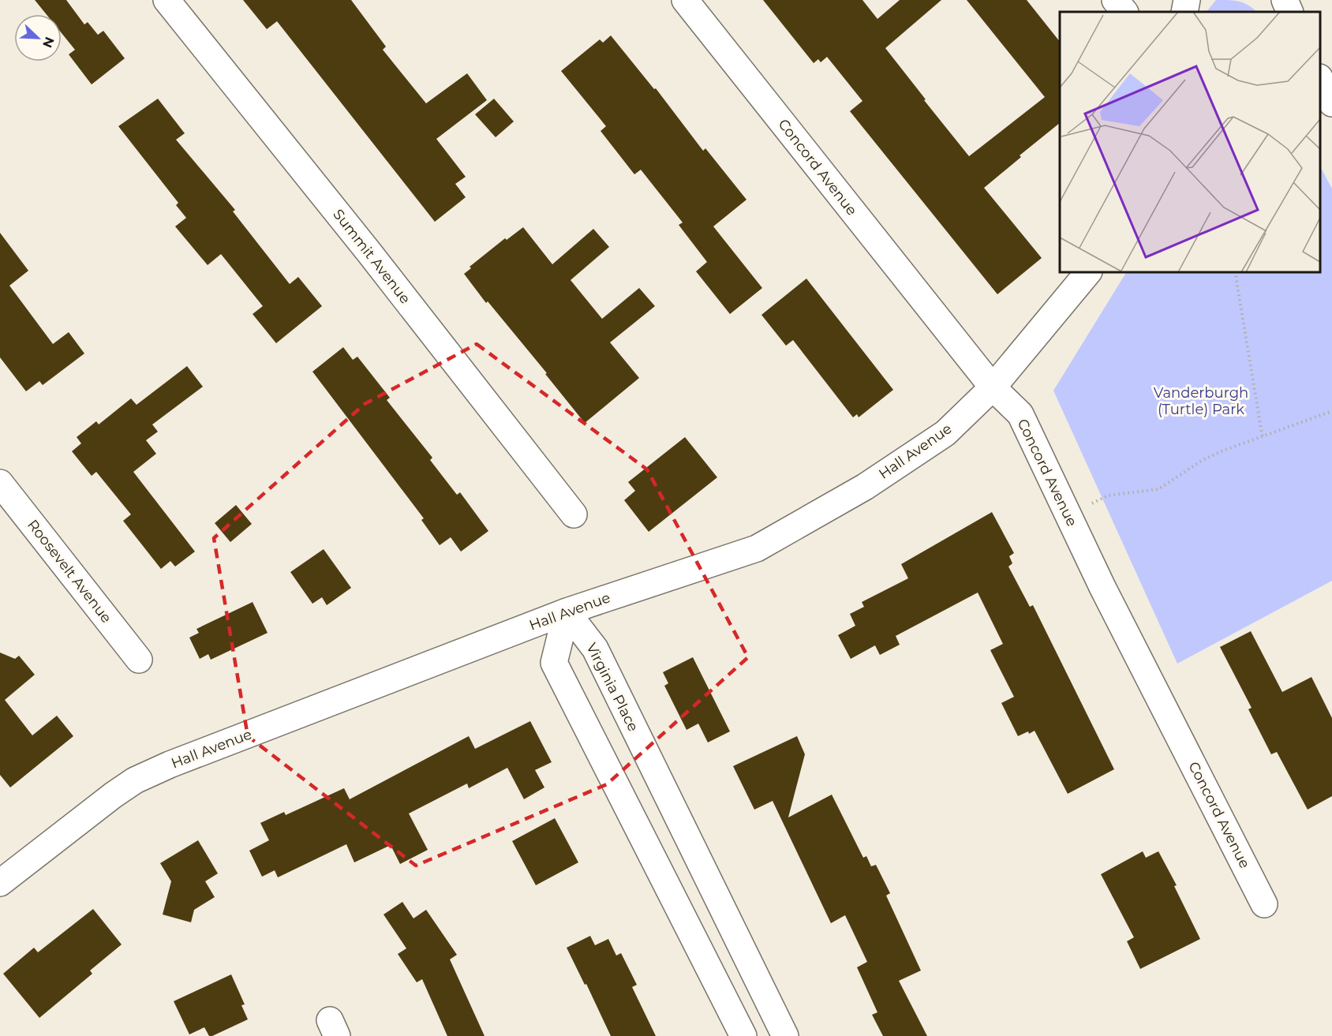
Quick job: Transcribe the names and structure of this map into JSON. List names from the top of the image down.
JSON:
{
  "streets": {
    "street": [
      "Concord Avenue",
      "Summit Avenue",
      "Hall Avenue",
      "Roosevelt Avenue",
      "Virginia Place"
    ]
  },
  "crossings": [
    ["Concord Avenue", "Hall Avenue"],
    ["Hall Avenue", "Virginia Place"]
  ],
  "parks": ["Vanderburgh (Turtle) Park"],
  "north": "bottom right"
}
